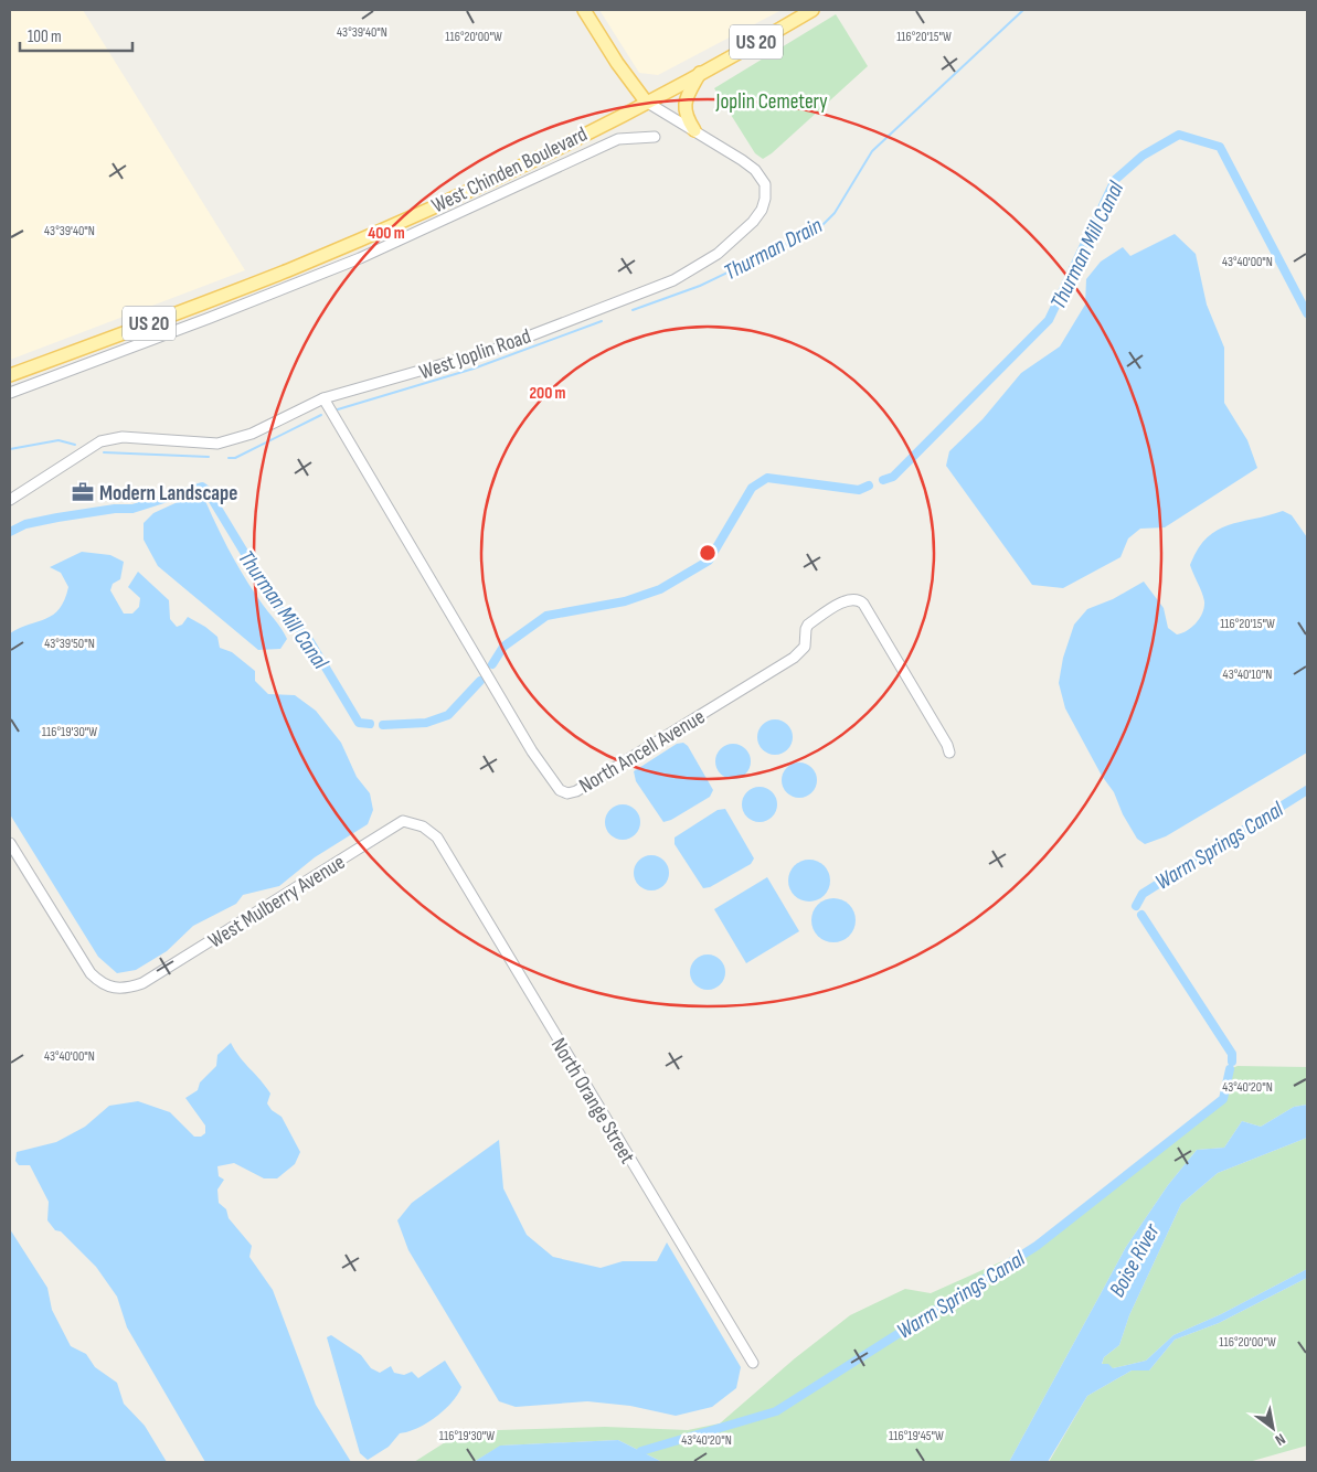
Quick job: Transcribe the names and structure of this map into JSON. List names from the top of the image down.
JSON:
{
  "streets": {
    "main road": ["US 20", "West Chinden Boulevard"],
    "street": [
      "West Joplin Road",
      "North Ancell Avenue",
      "West Mulberry Avenue",
      "North Orange Street"
    ]
  },
  "crossings": [
    ["West Chinden Boulevard", "West Joplin Road"],
    ["West Joplin Road", "North Ancell Avenue"],
    ["West Mulberry Avenue", "North Orange Street"]
  ],
  "water": [
    "Thurman Mill Canal",
    "Thurman Drain",
    "Warm Springs Canal",
    "Boise River"
  ],
  "parks": ["Joplin Cemetery"],
  "places": {
    "office": ["Modern Landscape"]
  },
  "scale_bar": "100 m",
  "north": "bottom right",
  "coordinates": [
    "43°39'40\"N",
    "116°20'00\"W",
    "116°20'15\"W",
    "43°40'00\"N",
    "43°39'50\"N",
    "43°40'10\"N",
    "116°19'30\"W",
    "43°40'20\"N",
    "116°19'45\"W"
  ],
  "rings": ["400 m", "200 m"]
}
